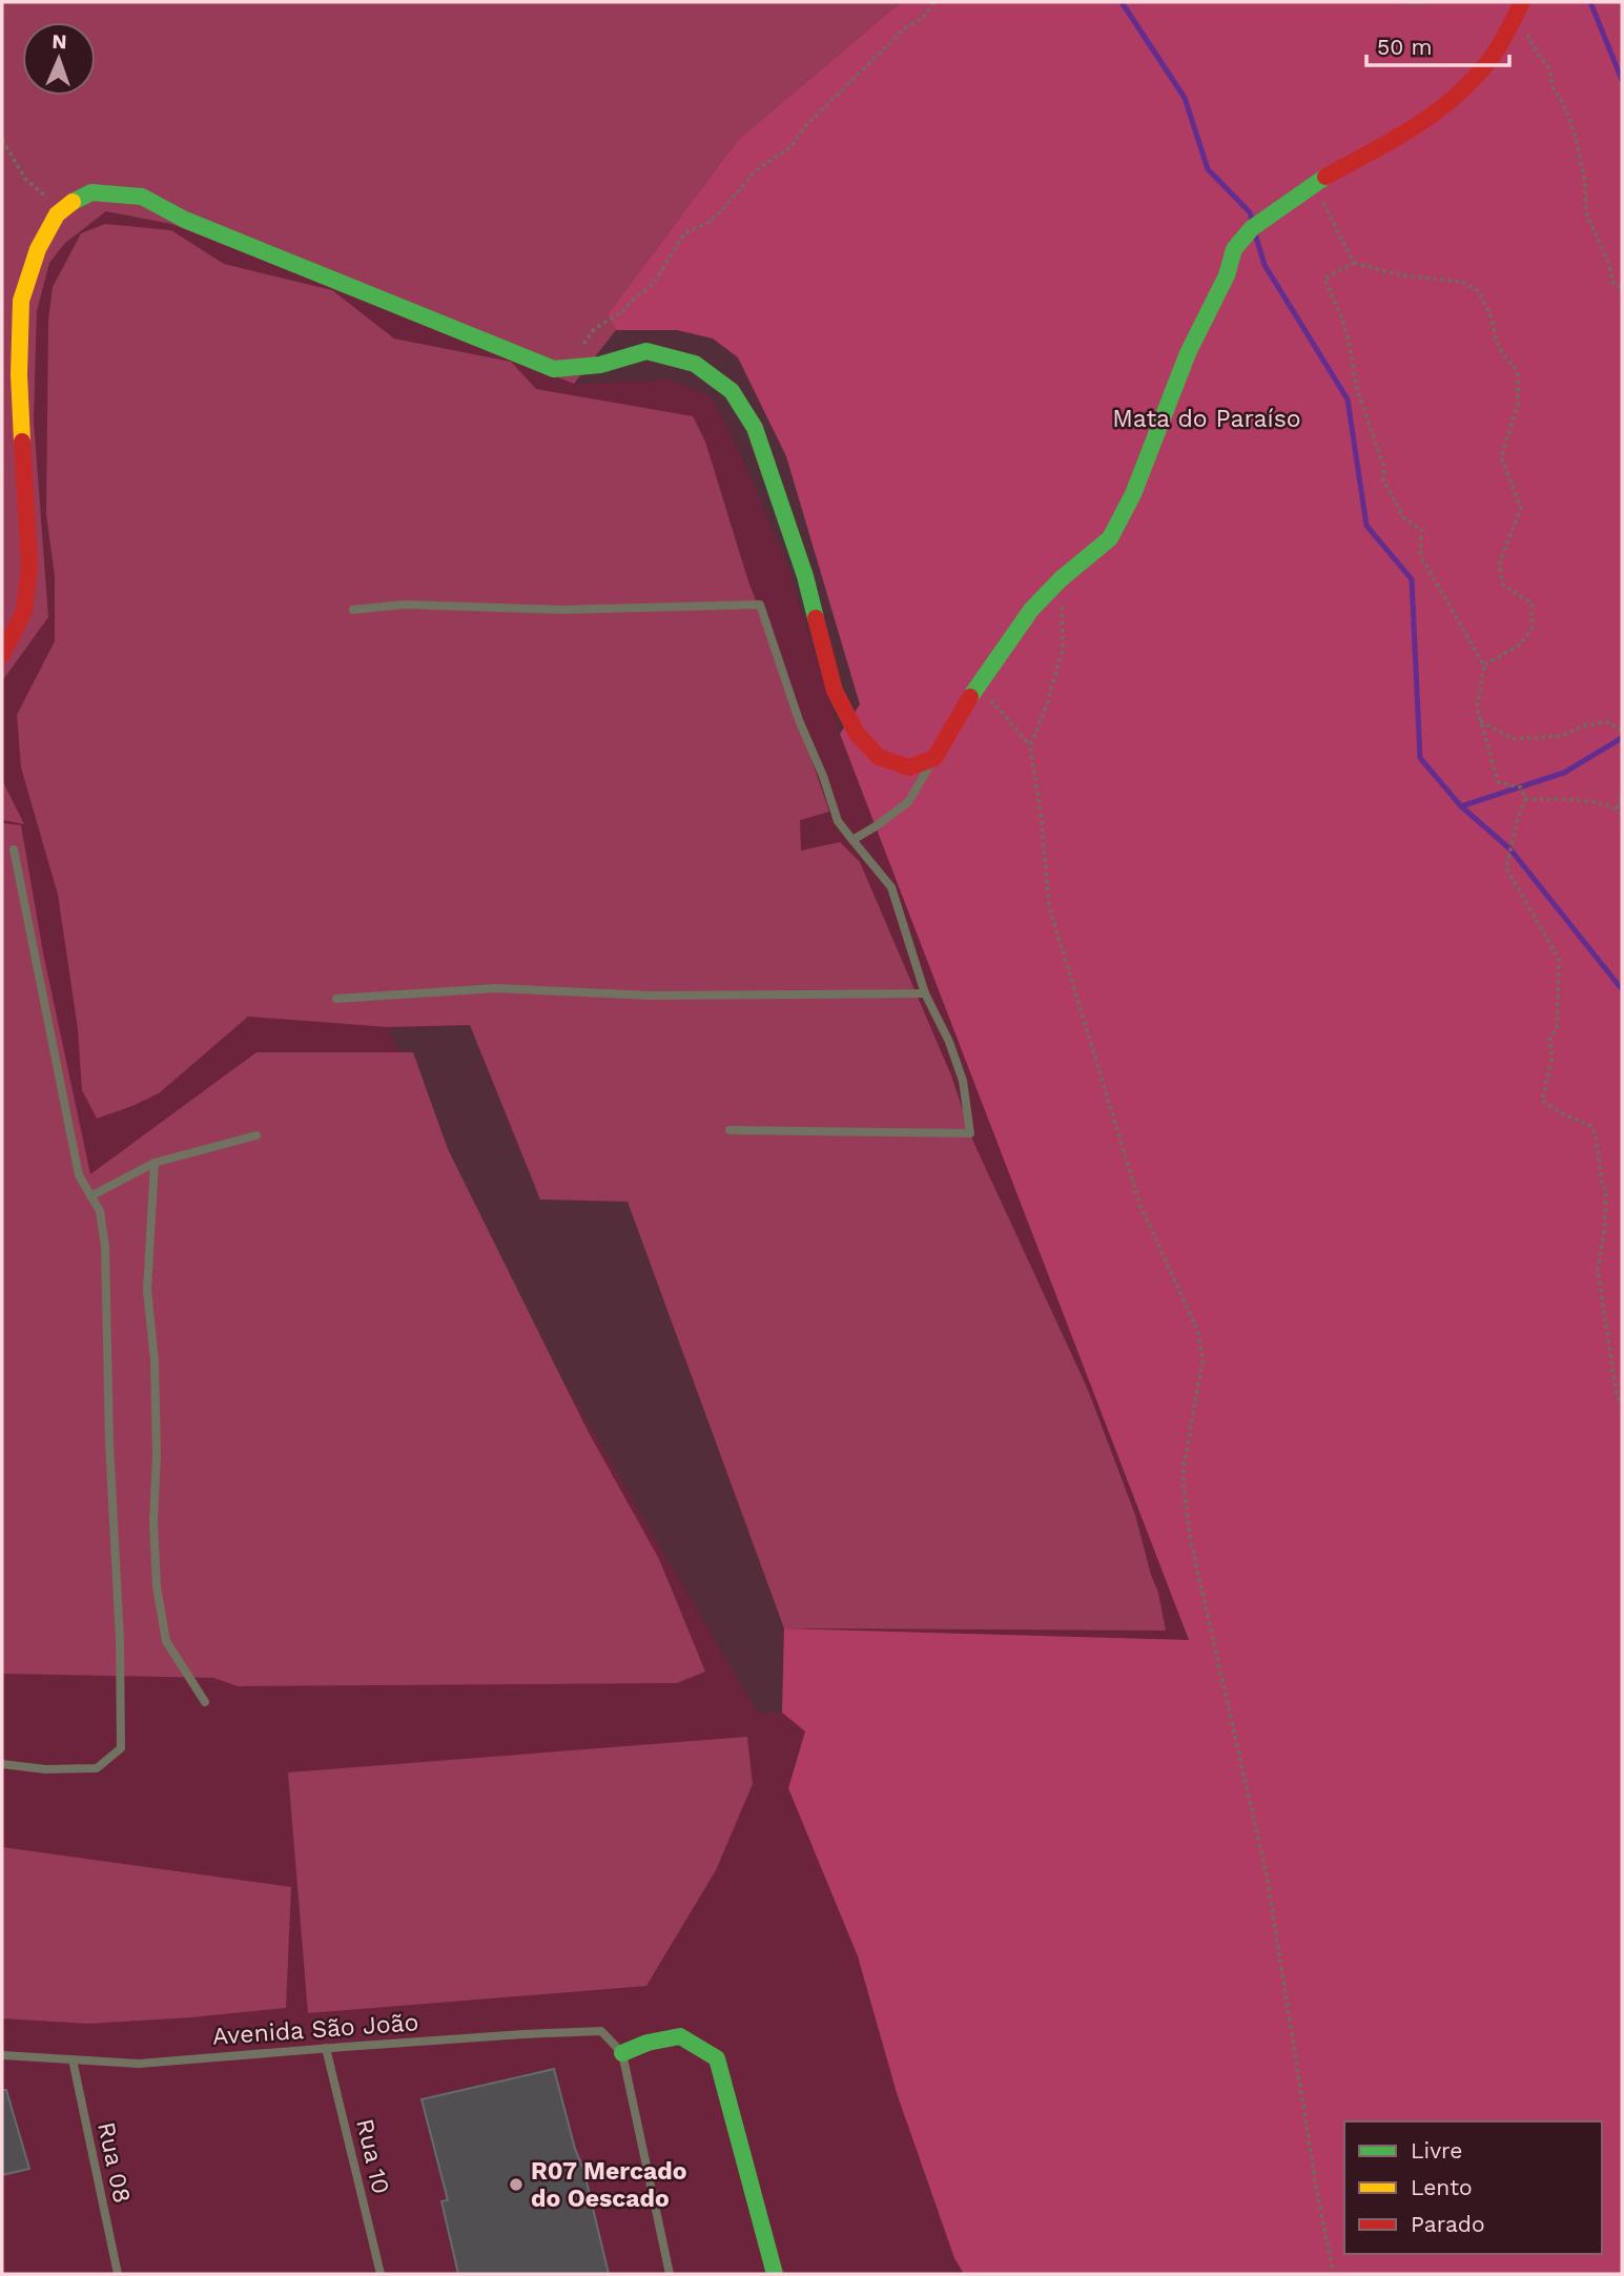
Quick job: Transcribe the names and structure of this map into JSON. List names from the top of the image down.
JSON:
{
  "streets": {
    "lane": ["Avenida São João", "Rua 10", "Rua 08"]
  },
  "crossings": [
    ["Avenida São João", "Rua 10"],
    ["Avenida São João", "Rua 08"]
  ],
  "parks": ["Mata do Paraíso"],
  "places": ["R07 Mercado do Oescado"],
  "legend": ["Livre", "Lento", "Parado"],
  "scale_bar": "50 m",
  "north": "top"
}
